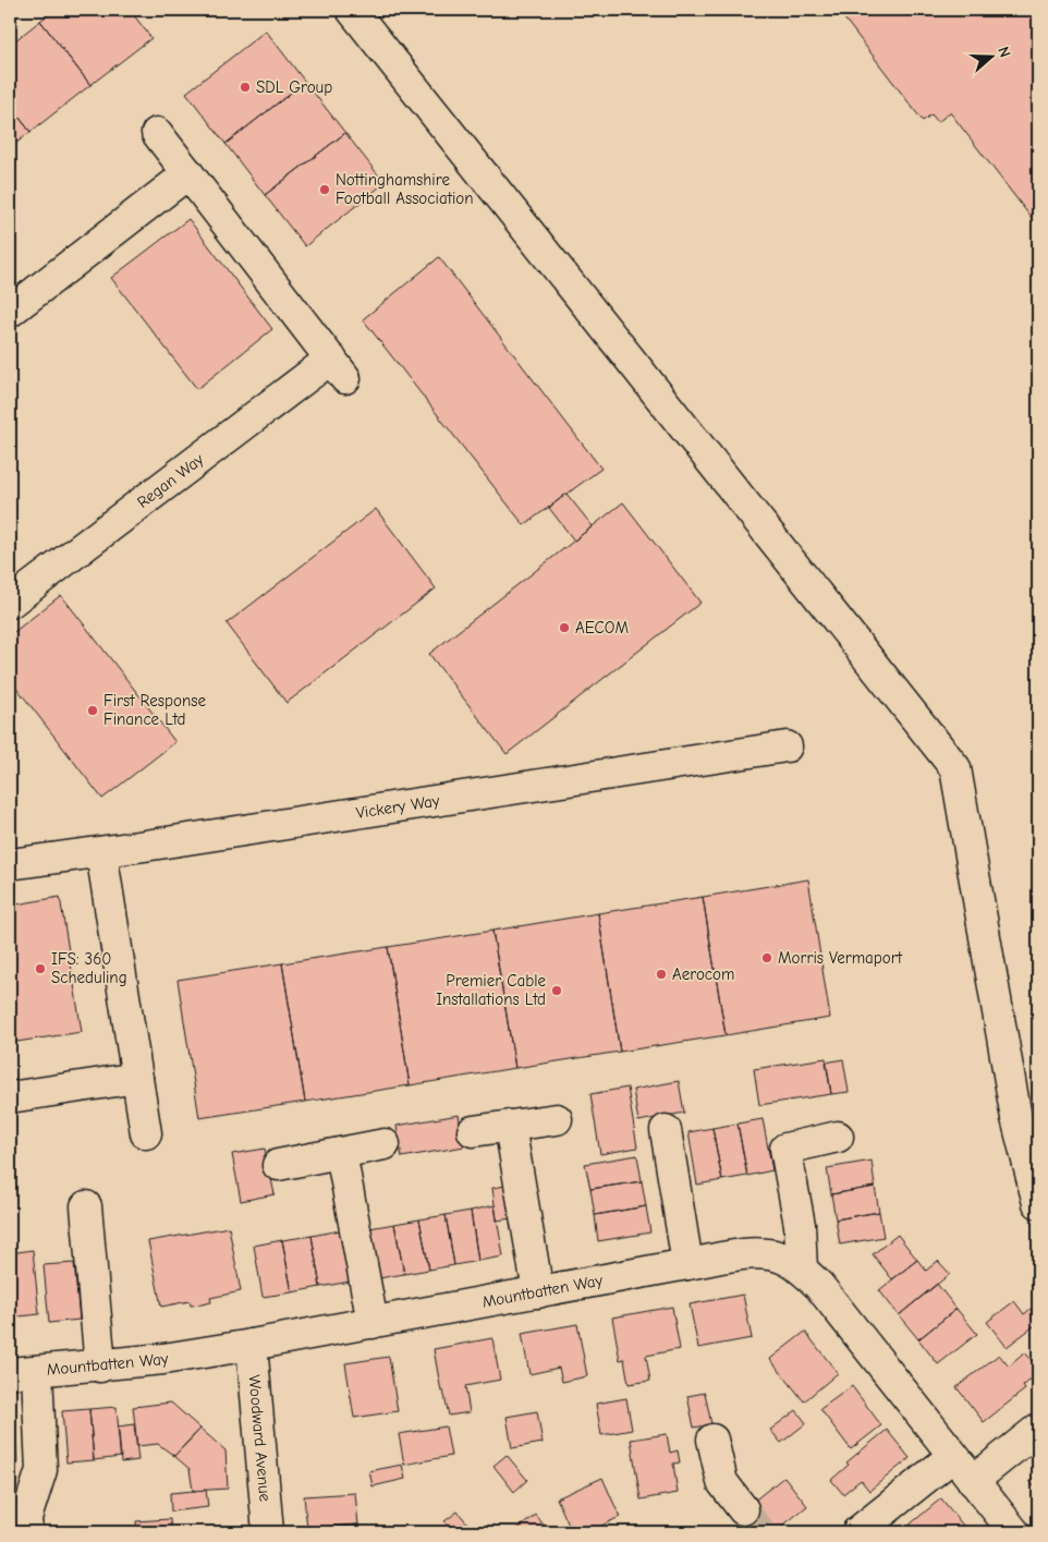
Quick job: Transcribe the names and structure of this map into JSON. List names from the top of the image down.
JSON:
{
  "streets": {
    "street": [
      "Regan Way",
      "Vickery Way",
      "Mountbatten Way",
      "Woodward Avenue"
    ]
  },
  "crossings": [
    ["Mountbatten Way", "Woodward Avenue"]
  ],
  "places": [
    "SDL Group",
    "Nottinghamshire Football Association",
    "AECOM",
    "First Response Finance Ltd",
    "Morris Vermaport",
    "IFS: 360 Scheduling",
    "Aerocom",
    "Premier Cable Installations Ltd"
  ],
  "north": "right"
}
